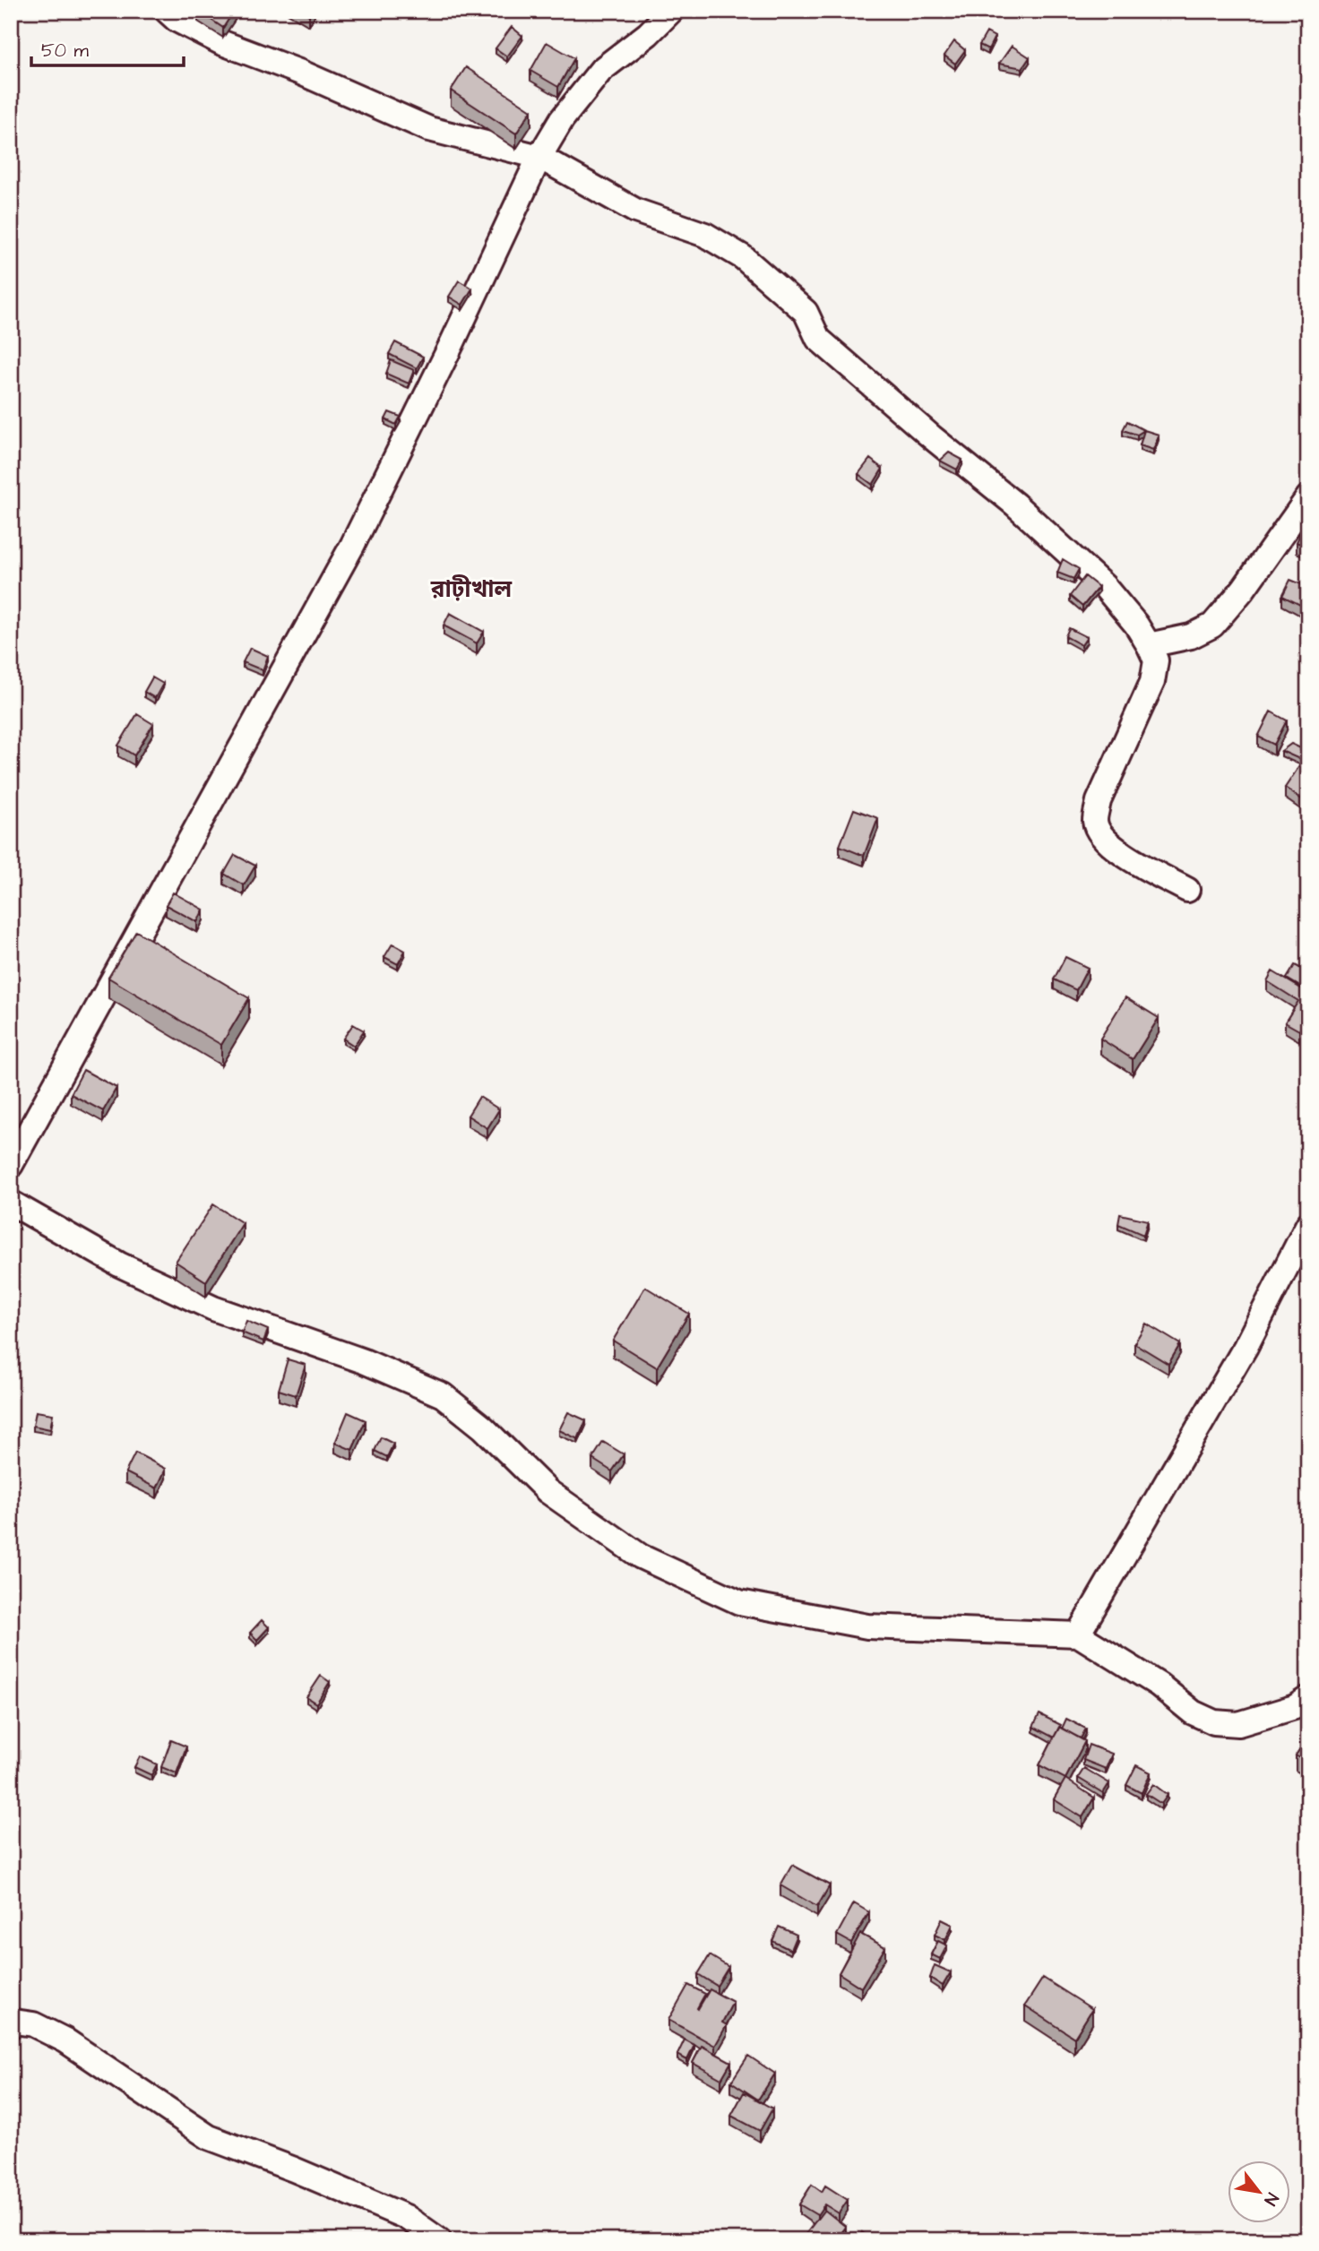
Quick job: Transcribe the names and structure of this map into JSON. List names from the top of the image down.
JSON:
{
  "districts": ["রাঢ়ীখাল"],
  "scale_bar": "50 m",
  "north": "bottom right"
}
